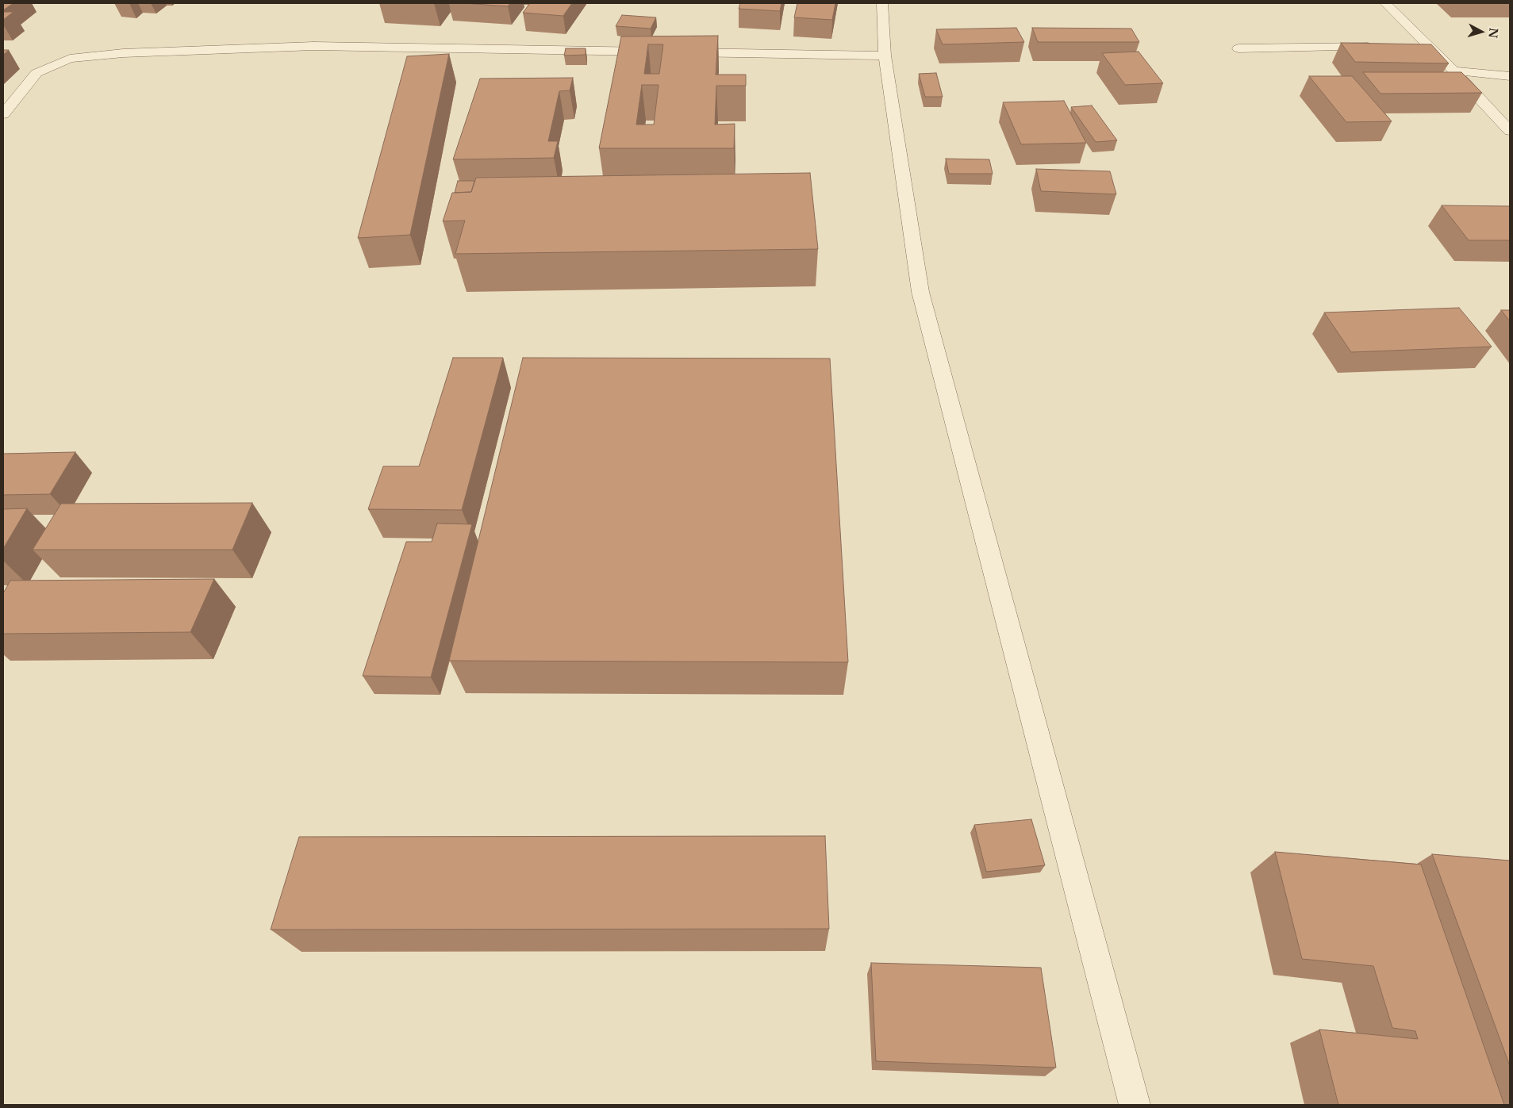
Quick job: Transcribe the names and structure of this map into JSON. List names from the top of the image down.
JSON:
{
  "north": "right"
}
